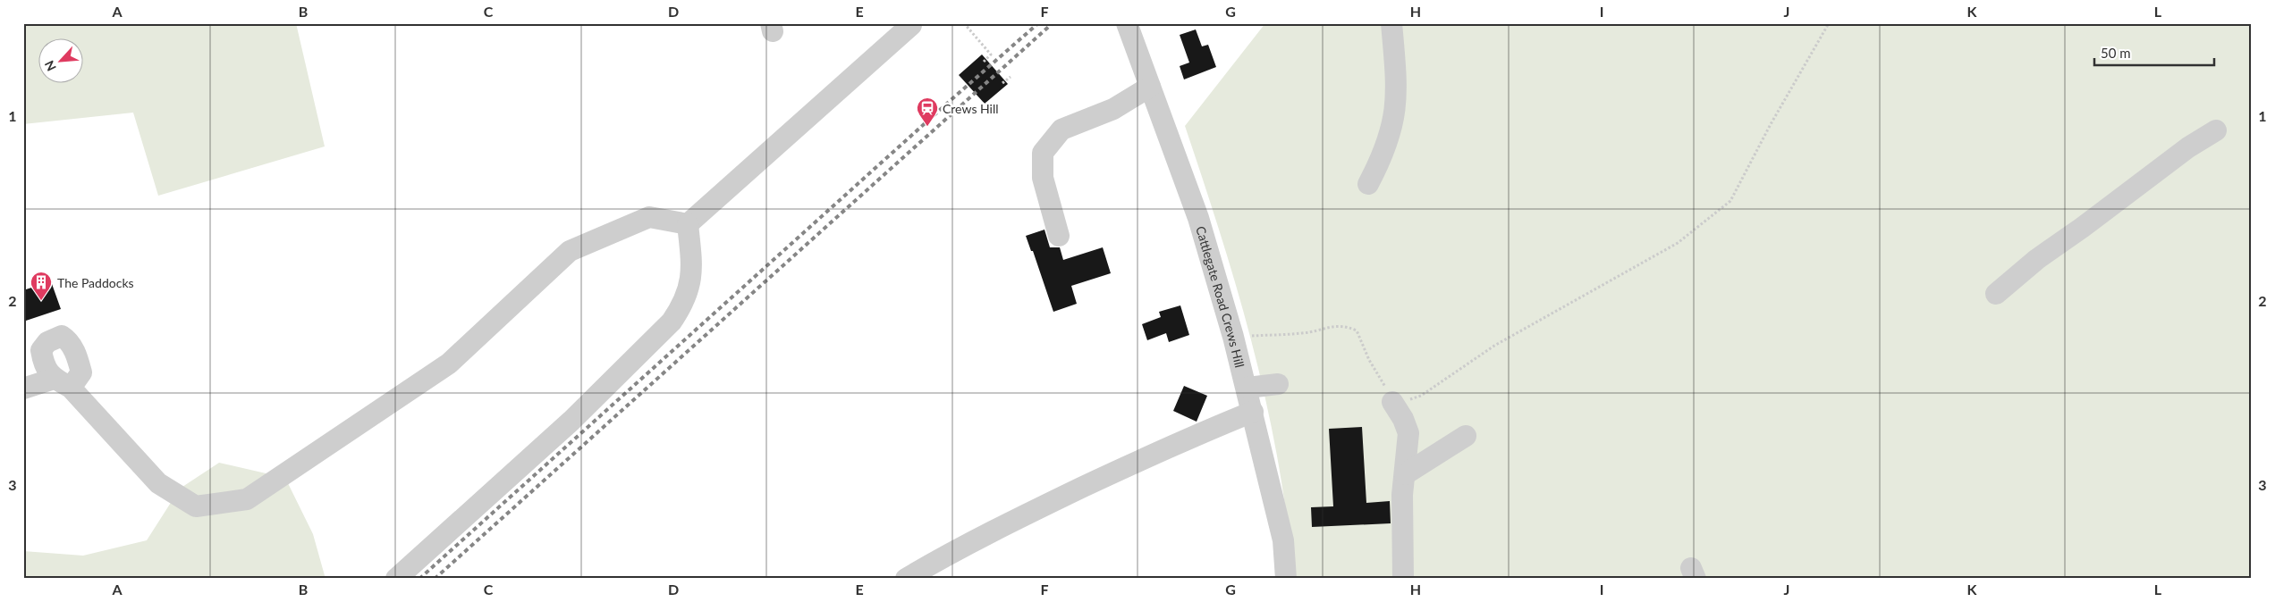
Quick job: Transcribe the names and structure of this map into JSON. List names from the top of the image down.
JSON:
{
  "streets": {
    "street": ["Cattlegate Road Crews Hill"]
  },
  "places": {
    "station": ["Crews Hill"],
    "building": ["The Paddocks"]
  },
  "scale_bar": "50 m",
  "north": "bottom left",
  "grid": {
    "columns": [
      "A",
      "B",
      "C",
      "D",
      "E",
      "F",
      "G",
      "H",
      "I",
      "J",
      "K",
      "L"
    ],
    "rows": ["1", "2", "3"]
  }
}
